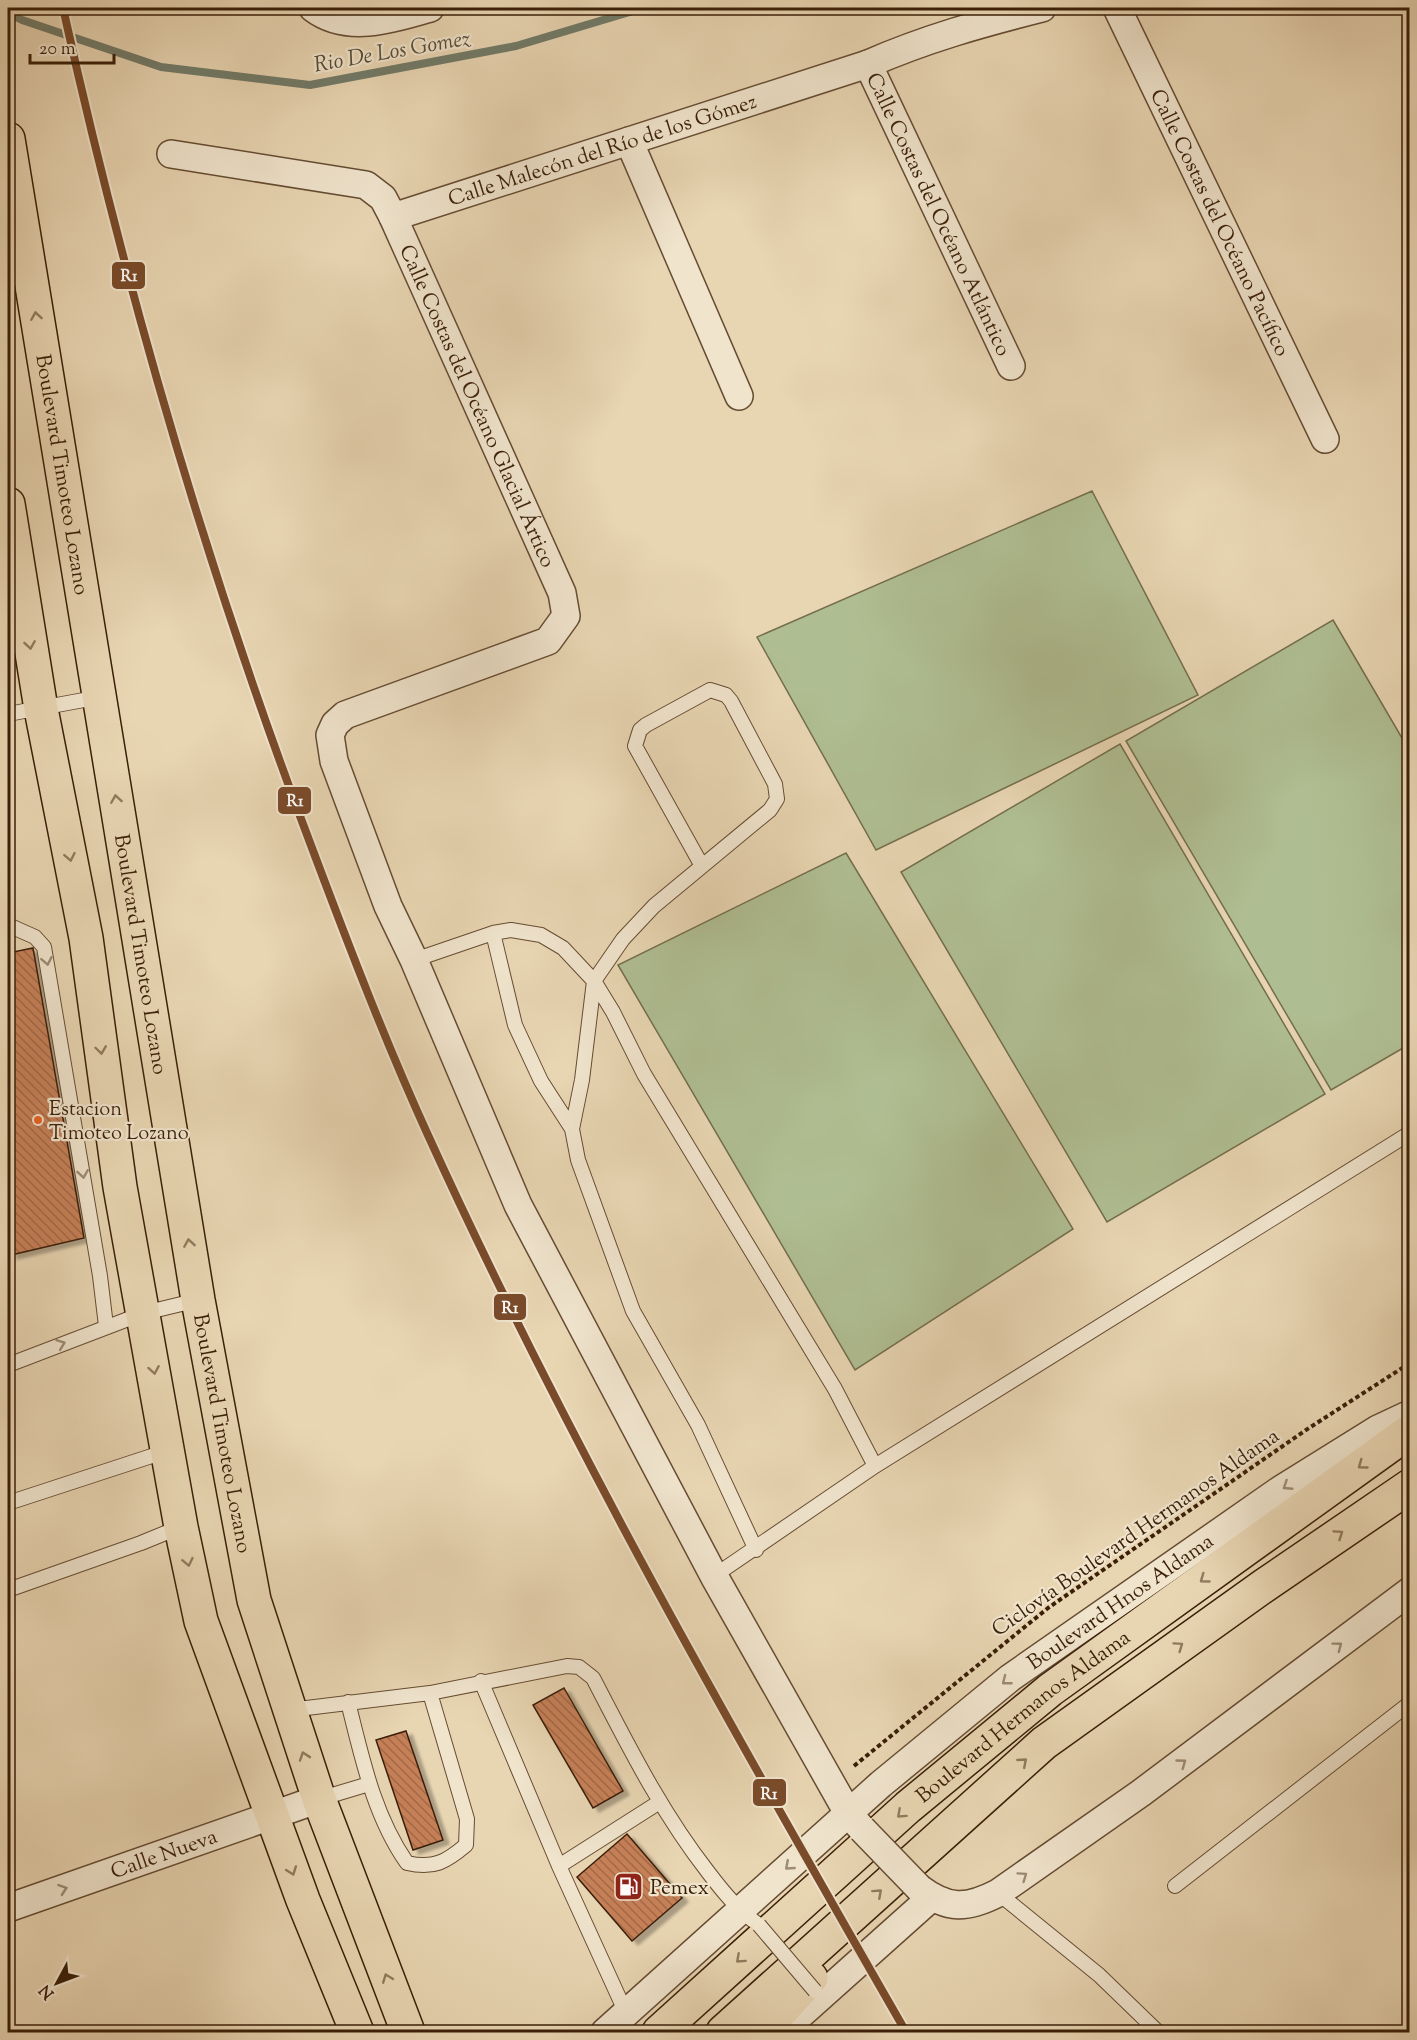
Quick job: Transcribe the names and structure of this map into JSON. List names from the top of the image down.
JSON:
{
  "streets": {
    "main road": ["Boulevard Timoteo Lozano", "Boulevard Hermanos Aldama"],
    "street": [
      "Calle Malecón del Río de los Gómez",
      "Calle Costas del Océano Atlántico",
      "Calle Costas del Océano Pacífico",
      "Calle Costas del Océano Glacial Ártico",
      "Boulevard Hnos Aldama",
      "Calle Nueva"
    ],
    "path": ["Ciclovía Boulevard Hermanos Aldama"]
  },
  "crossings": [
    ["Calle Malecón del Río de los Gómez", "Calle Costas del Océano Atlántico"],
    ["Calle Malecón del Río de los Gómez", "Calle Costas del Océano Glacial Ártico"],
    ["Boulevard Timoteo Lozano", "Calle Nueva"]
  ],
  "one_way": ["Calle Nueva"],
  "water": ["Rio De Los Gomez"],
  "places": {
    "other": ["Estacion Timoteo Lozano"],
    "fuel station": ["Pemex"]
  },
  "lines": ["transit line R1"],
  "scale_bar": "20 m",
  "north": "bottom left"
}
